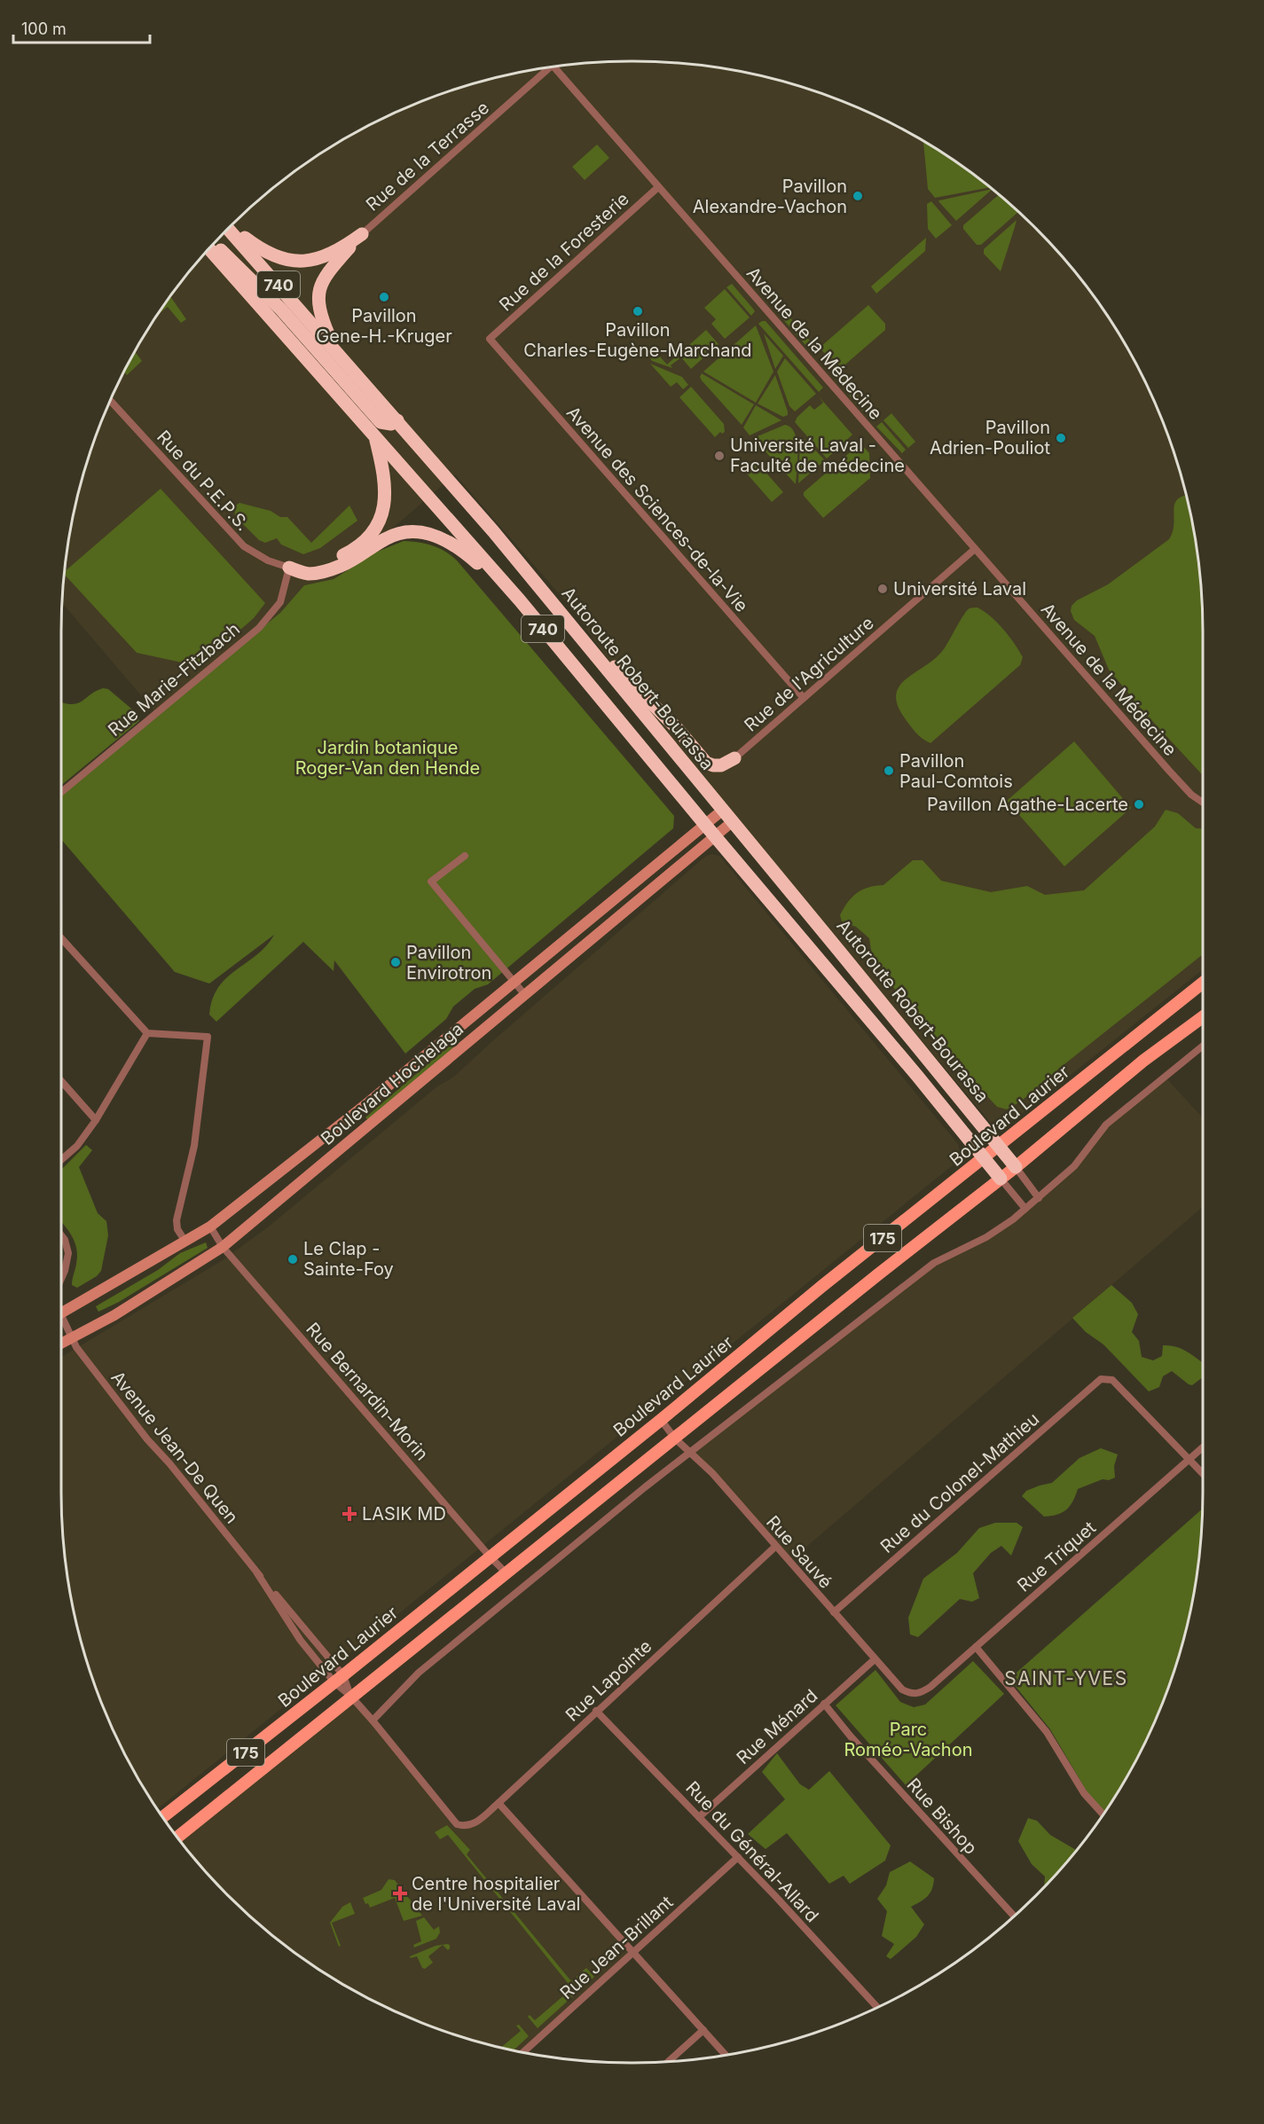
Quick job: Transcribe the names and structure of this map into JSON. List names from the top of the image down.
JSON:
{
  "streets": {
    "highway": ["740", "Autoroute Robert-Bourassa"],
    "main road": ["Boulevard Hochelaga", "Boulevard Laurier", "175"],
    "street": [
      "Rue de la Terrasse",
      "Rue de la Foresterie",
      "Avenue de la Médecine",
      "Rue du P.E.P.S.",
      "Avenue des Sciences-de-la-Vie",
      "Rue de l'Agriculture",
      "Rue Marie-Fitzbach",
      "Rue Bernardin-Morin",
      "Avenue Jean-De Quen",
      "Rue du Colonel-Mathieu",
      "Rue Sauvé",
      "Rue Triquet",
      "Rue Lapointe",
      "Rue Ménard",
      "Rue Bishop",
      "Rue du Général-Allard",
      "Rue Jean-Brillant"
    ]
  },
  "crossings": [
    ["Rue de la Foresterie", "Avenue de la Médecine"],
    ["Rue de la Foresterie", "Avenue des Sciences-de-la-Vie"],
    ["Avenue de la Médecine", "Rue de l'Agriculture"],
    ["Rue du P.E.P.S.", "Rue Marie-Fitzbach"],
    ["Avenue des Sciences-de-la-Vie", "Rue de l'Agriculture"],
    ["Autoroute Robert-Bourassa", "Boulevard Hochelaga"],
    ["Autoroute Robert-Bourassa", "Boulevard Laurier"],
    ["Autoroute Robert-Bourassa", "175"],
    ["Boulevard Hochelaga", "Rue Bernardin-Morin"],
    ["Boulevard Hochelaga", "Avenue Jean-De Quen"],
    ["Boulevard Laurier", "Rue Bernardin-Morin"],
    ["Boulevard Laurier", "Avenue Jean-De Quen"],
    ["Boulevard Laurier", "Rue Sauvé"],
    ["175", "Rue Bernardin-Morin"],
    ["175", "Avenue Jean-De Quen"],
    ["175", "Rue Sauvé"],
    ["Avenue Jean-De Quen", "Rue Lapointe"],
    ["Rue du Colonel-Mathieu", "Rue Sauvé"],
    ["Rue du Colonel-Mathieu", "Rue Triquet"],
    ["Rue Sauvé", "Rue Triquet"],
    ["Rue Sauvé", "Rue Lapointe"],
    ["Rue Sauvé", "Rue Ménard"],
    ["Rue Lapointe", "Rue du Général-Allard"],
    ["Rue Ménard", "Rue Bishop"],
    ["Rue Ménard", "Rue du Général-Allard"],
    ["Rue du Général-Allard", "Rue Jean-Brillant"]
  ],
  "districts": ["SAINT-YVES"],
  "parks": ["Jardin botanique Roger-Van den Hende", "Parc Roméo-Vachon"],
  "places": {
    "other": [
      "Pavillon Alexandre-Vachon",
      "Pavillon Gene-H.-Kruger",
      "Pavillon Charles-Eugène-Marchand",
      "Pavillon Adrien-Pouliot",
      "Université Laval - Faculté de médecine",
      "Université Laval",
      "Pavillon Paul-Comtois",
      "Pavillon Agathe-Lacerte",
      "Pavillon Envirotron",
      "Le Clap - Sainte-Foy"
    ],
    "health": ["LASIK MD", "Centre hospitalier de l'Université Laval"]
  },
  "scale_bar": "100 m"
}
